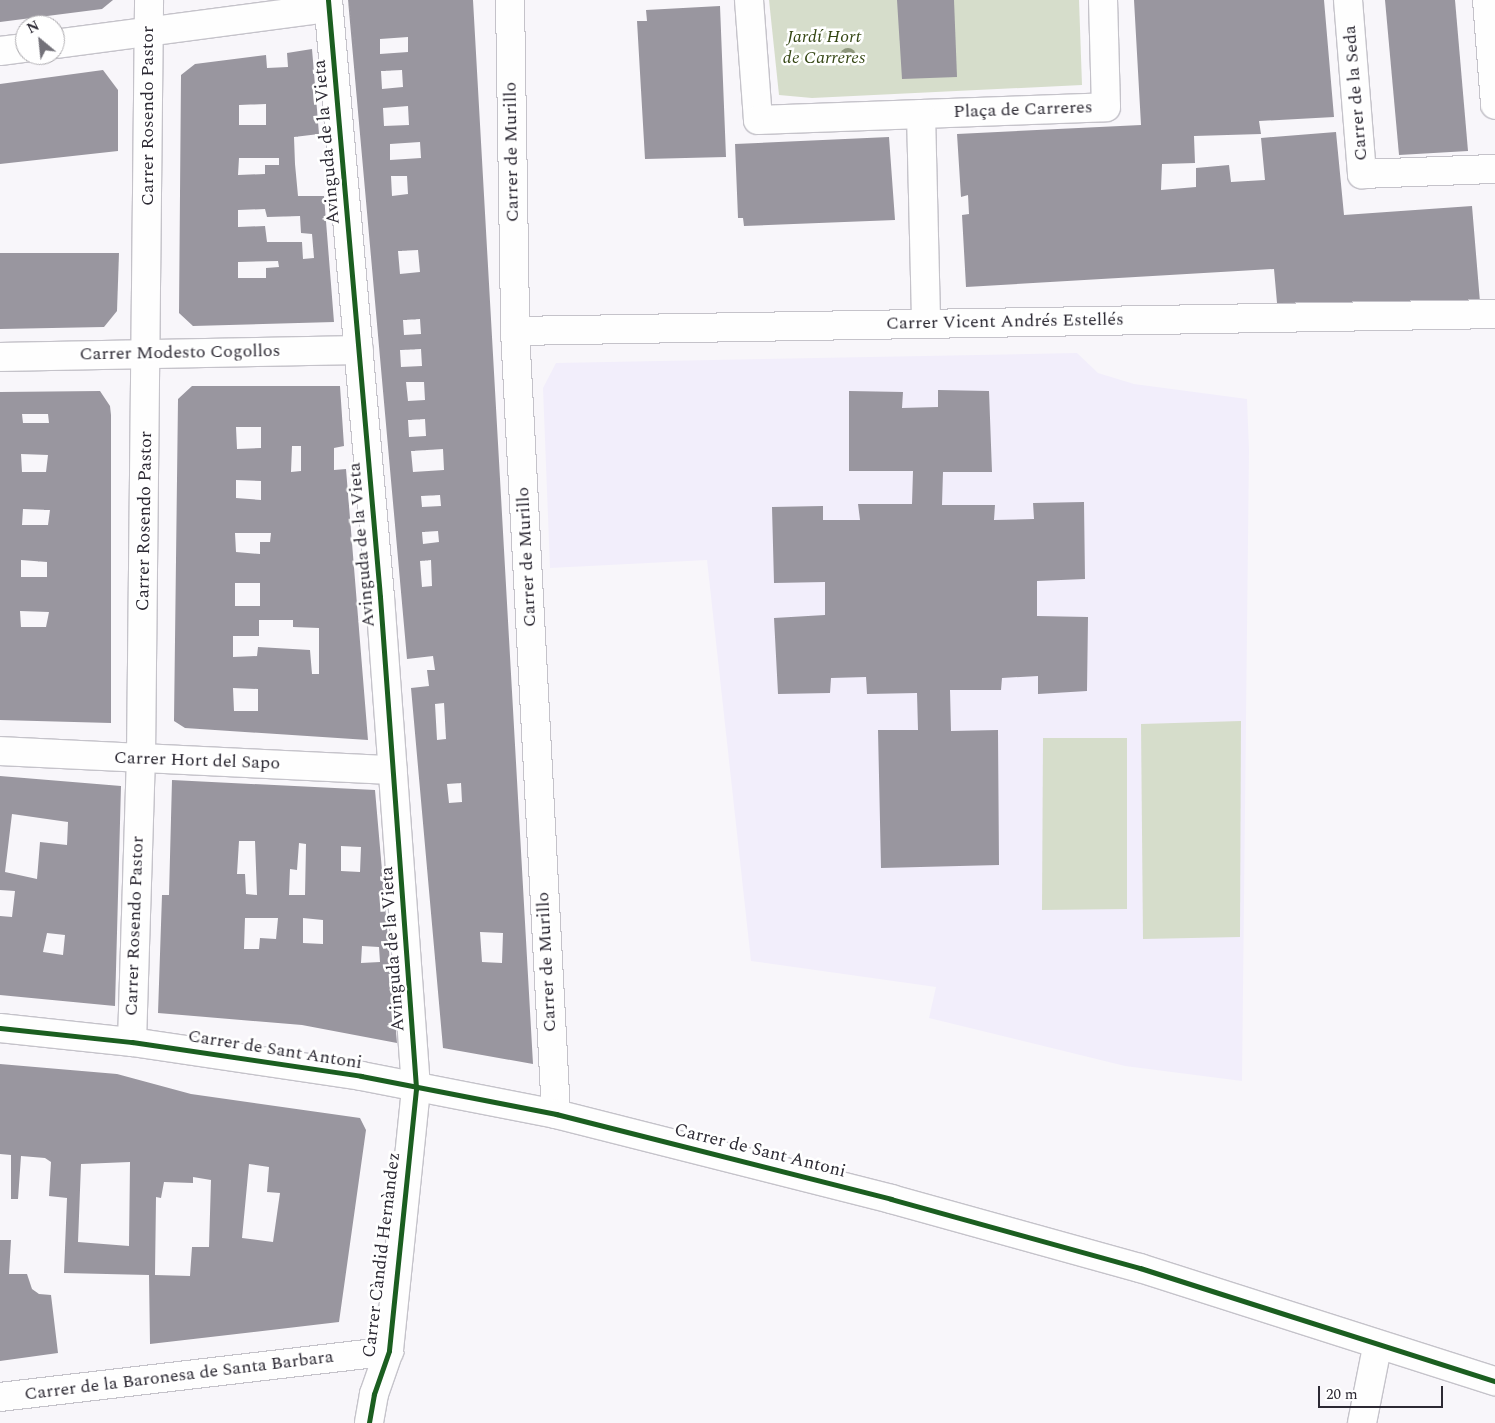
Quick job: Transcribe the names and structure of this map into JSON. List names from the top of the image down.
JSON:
{
  "streets": {
    "street": [
      "Carrer de la Seda",
      "Plaça de Carreres",
      "Carrer Rosendo Pastor",
      "Avinguda de la Vieta",
      "Carrer de Murillo",
      "Carrer Vicent Andrés Estellés",
      "Carrer Modesto Cogollos",
      "Carrer Hort del Sapo",
      "Carrer de Sant Antoni",
      "Carrer Càndid Hernàndez",
      "Carrer de la Baronesa de Santa Barbara"
    ]
  },
  "crossings": [
    ["Carrer Rosendo Pastor", "Carrer Modesto Cogollos"],
    ["Carrer Rosendo Pastor", "Carrer Hort del Sapo"],
    ["Carrer Rosendo Pastor", "Carrer de Sant Antoni"],
    ["Avinguda de la Vieta", "Carrer Modesto Cogollos"],
    ["Avinguda de la Vieta", "Carrer Hort del Sapo"],
    ["Avinguda de la Vieta", "Carrer de Sant Antoni"],
    ["Avinguda de la Vieta", "Carrer Càndid Hernàndez"],
    ["Carrer de Murillo", "Carrer Vicent Andrés Estellés"],
    ["Carrer de Murillo", "Carrer de Sant Antoni"],
    ["Carrer de Sant Antoni", "Carrer Càndid Hernàndez"],
    ["Carrer Càndid Hernàndez", "Carrer de la Baronesa de Santa Barbara"]
  ],
  "parks": ["Jardí Hort de Carreres"],
  "scale_bar": "20 m",
  "north": "top left"
}
